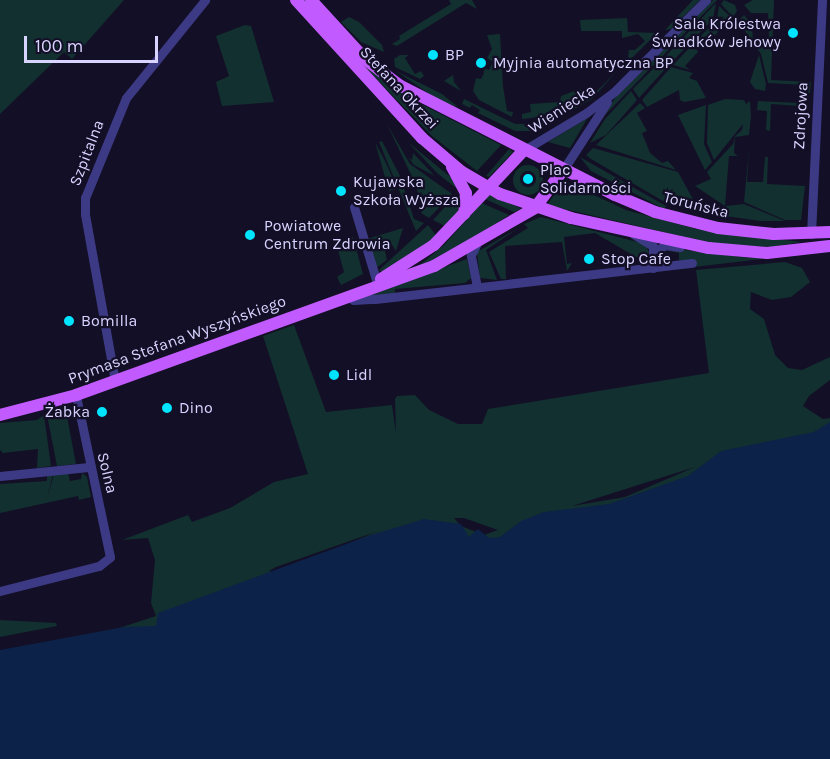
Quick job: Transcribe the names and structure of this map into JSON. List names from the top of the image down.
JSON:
{
  "streets": {
    "main road": ["Stefana Okrzei", "Toruńska", "Prymasa Stefana Wyszyńskiego"],
    "street": [
      "Wieniecka",
      "Zdrojowa",
      "Szpitalna",
      "Solna"
    ]
  },
  "crossings": [
    ["Stefana Okrzei", "Wieniecka"],
    ["Stefana Okrzei", "Prymasa Stefana Wyszyńskiego"],
    ["Wieniecka", "Toruńska"],
    ["Zdrojowa", "Toruńska"],
    ["Szpitalna", "Prymasa Stefana Wyszyńskiego"],
    ["Prymasa Stefana Wyszyńskiego", "Solna"]
  ],
  "places": [
    "Sala Królestwa Świadków Jehowy",
    "BP",
    "Myjnia automatyczna BP",
    "Plac Solidarności",
    "Kujawska Szkoła Wyższa",
    "Powiatowe Centrum Zdrowia",
    "Stop Cafe",
    "Bomilla",
    "Lidl",
    "Dino",
    "Żabka"
  ],
  "scale_bar": "100 m"
}
